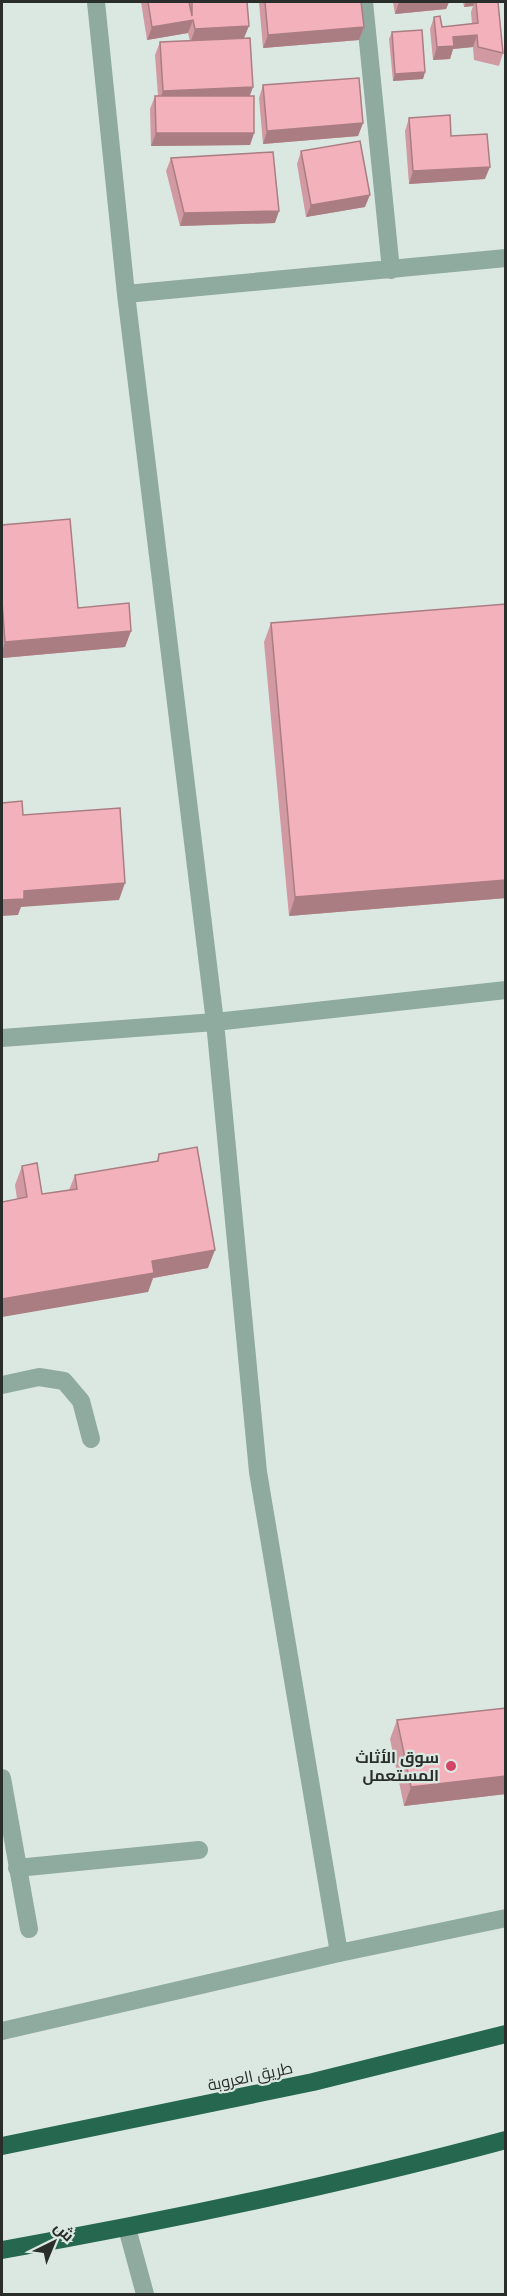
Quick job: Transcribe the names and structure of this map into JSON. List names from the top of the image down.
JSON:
{
  "streets": {
    "highway": ["طريق العروبة"]
  },
  "places": ["سوق الأثاث المستعمل"],
  "north": "top right"
}
